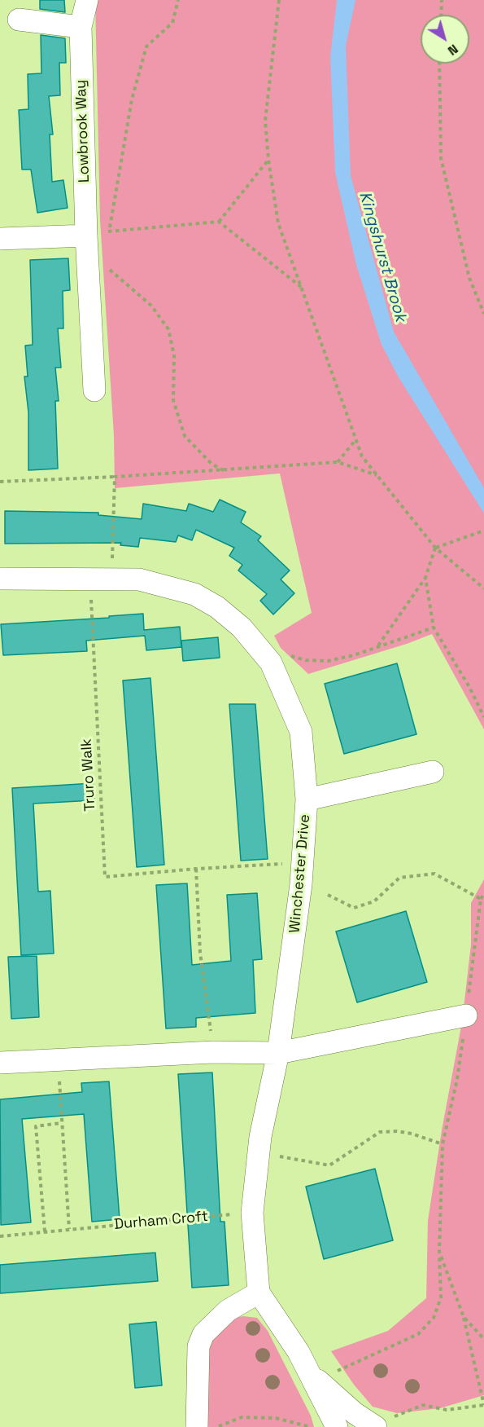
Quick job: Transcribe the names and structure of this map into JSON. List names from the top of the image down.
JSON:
{
  "streets": {
    "street": ["Lowbrook Way", "Winchester Drive"],
    "path": ["Truro Walk", "Durham Croft"]
  },
  "crossings": [
    ["Truro Walk", "Winchester Drive"],
    ["Winchester Drive", "Durham Croft"]
  ],
  "water": ["Kingshurst Brook"],
  "north": "bottom right"
}
